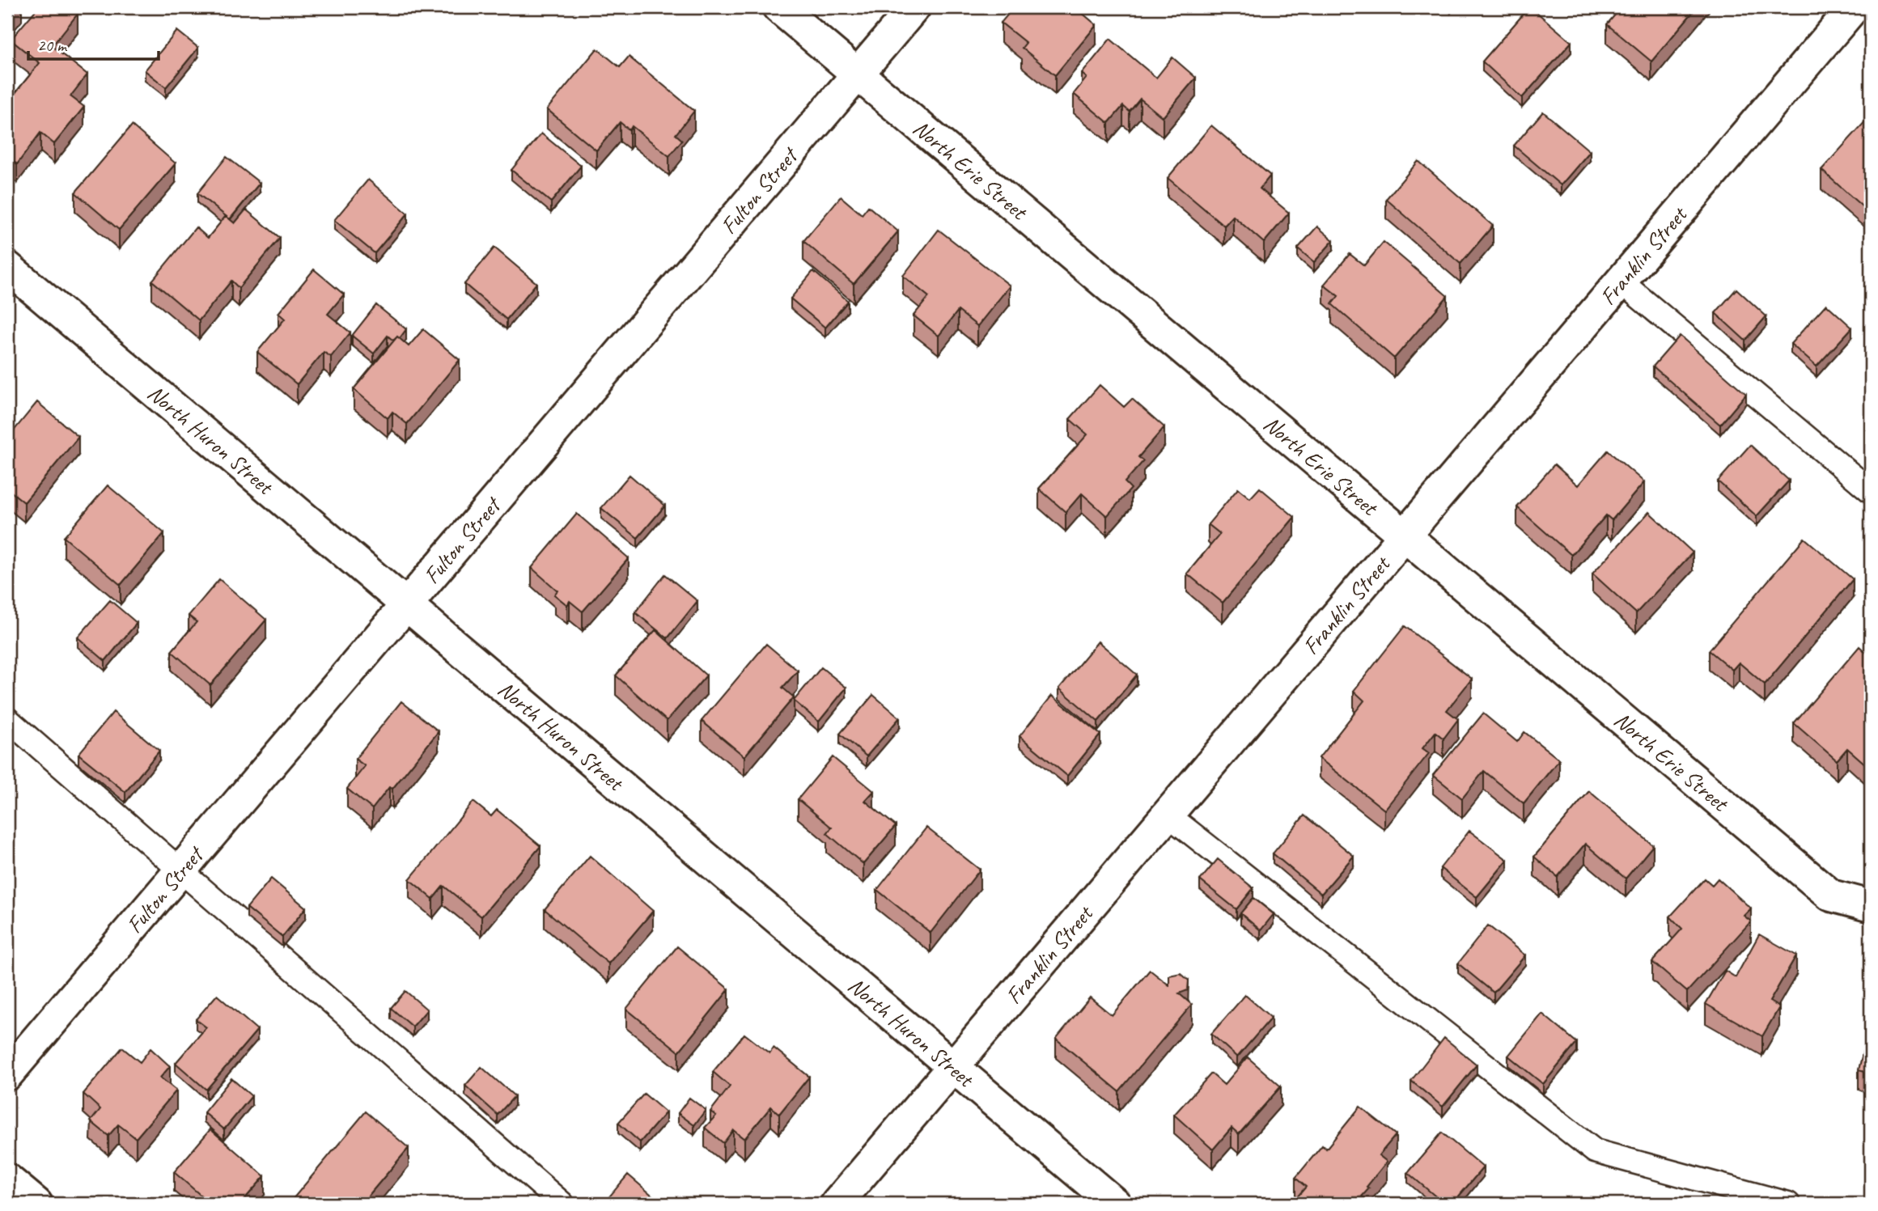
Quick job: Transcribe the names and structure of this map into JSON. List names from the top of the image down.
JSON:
{
  "streets": {
    "street": [
      "North Erie Street",
      "Fulton Street",
      "Franklin Street",
      "North Huron Street"
    ]
  },
  "crossings": [
    ["North Erie Street", "Fulton Street"],
    ["North Erie Street", "Franklin Street"],
    ["Fulton Street", "North Huron Street"],
    ["Franklin Street", "North Huron Street"]
  ],
  "scale_bar": "20 m"
}
